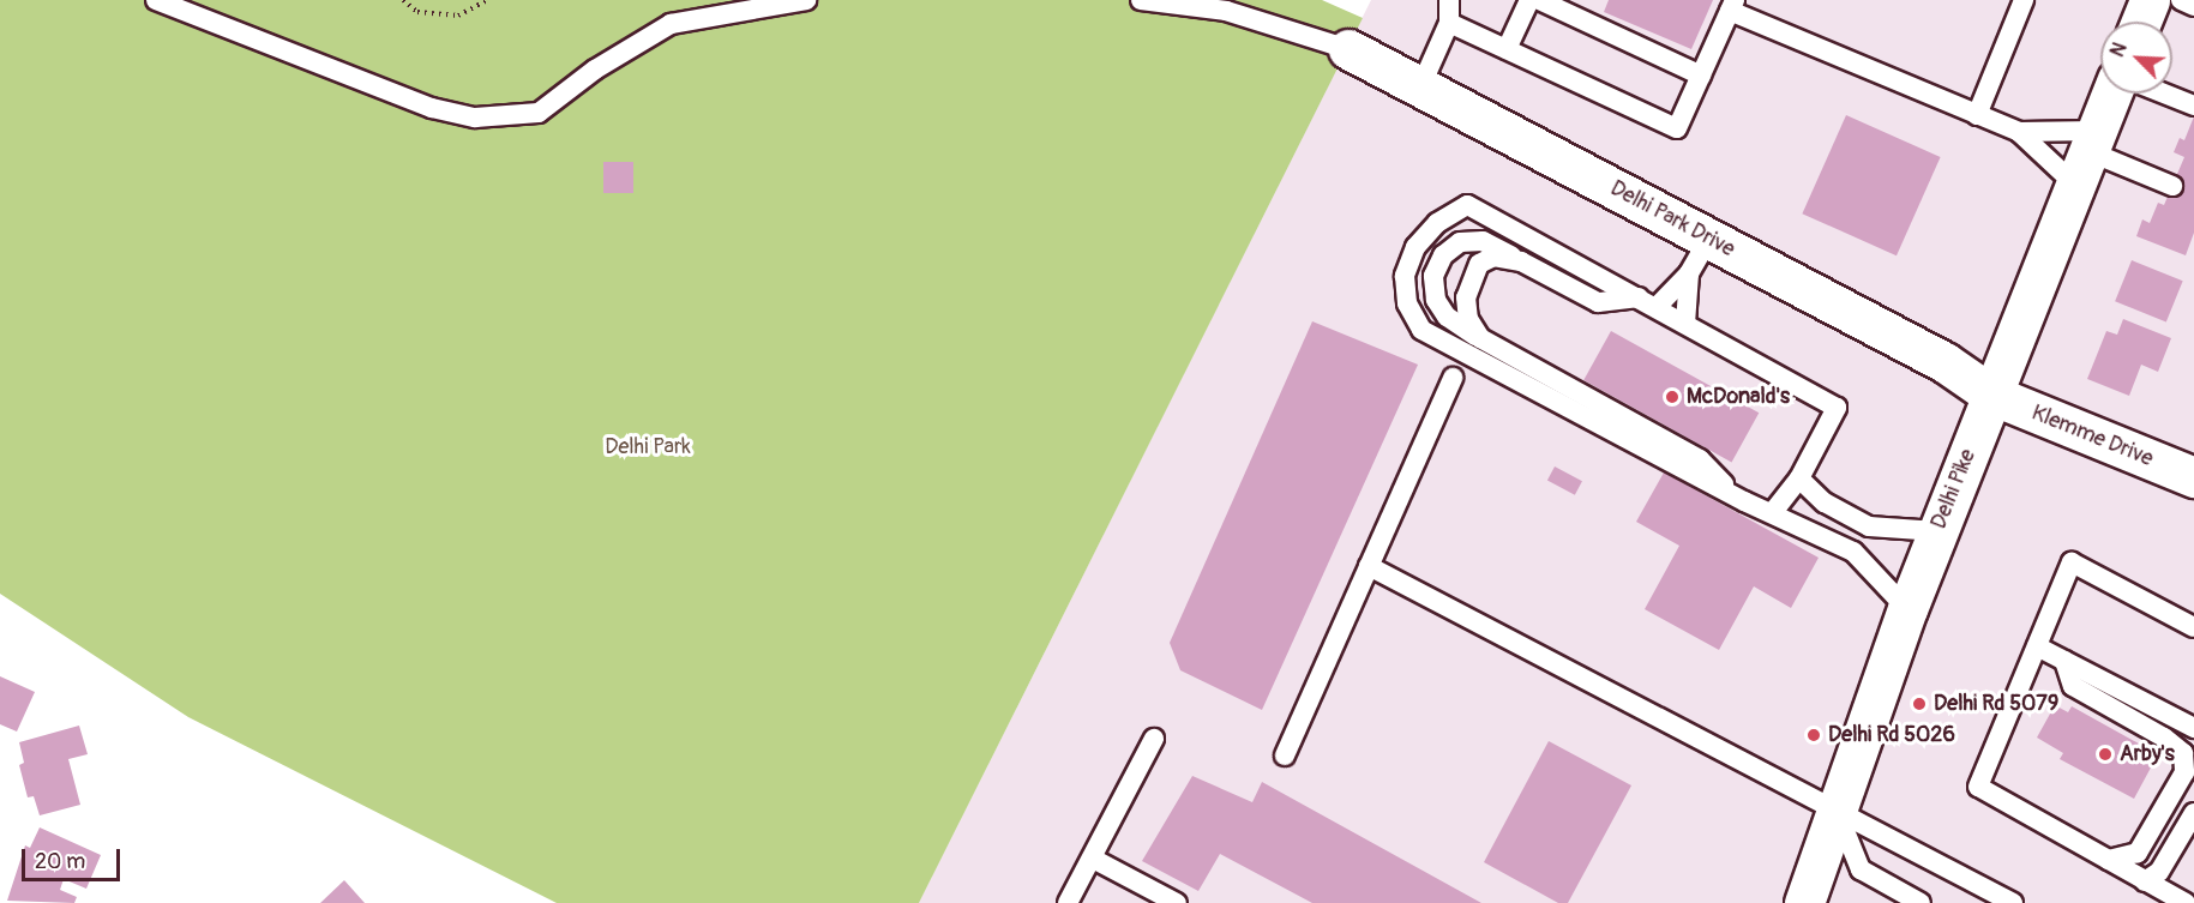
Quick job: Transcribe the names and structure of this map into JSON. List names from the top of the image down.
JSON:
{
  "streets": {
    "street": ["Delhi Park Drive", "Klemme Drive", "Delhi Pike"]
  },
  "crossings": [
    ["Delhi Park Drive", "Klemme Drive"],
    ["Delhi Park Drive", "Delhi Pike"],
    ["Klemme Drive", "Delhi Pike"]
  ],
  "parks": ["Delhi Park"],
  "places": [
    "McDonald's",
    "Delhi Rd 5079",
    "Delhi Rd 5026",
    "Arby's"
  ],
  "scale_bar": "20 m",
  "north": "top left"
}
